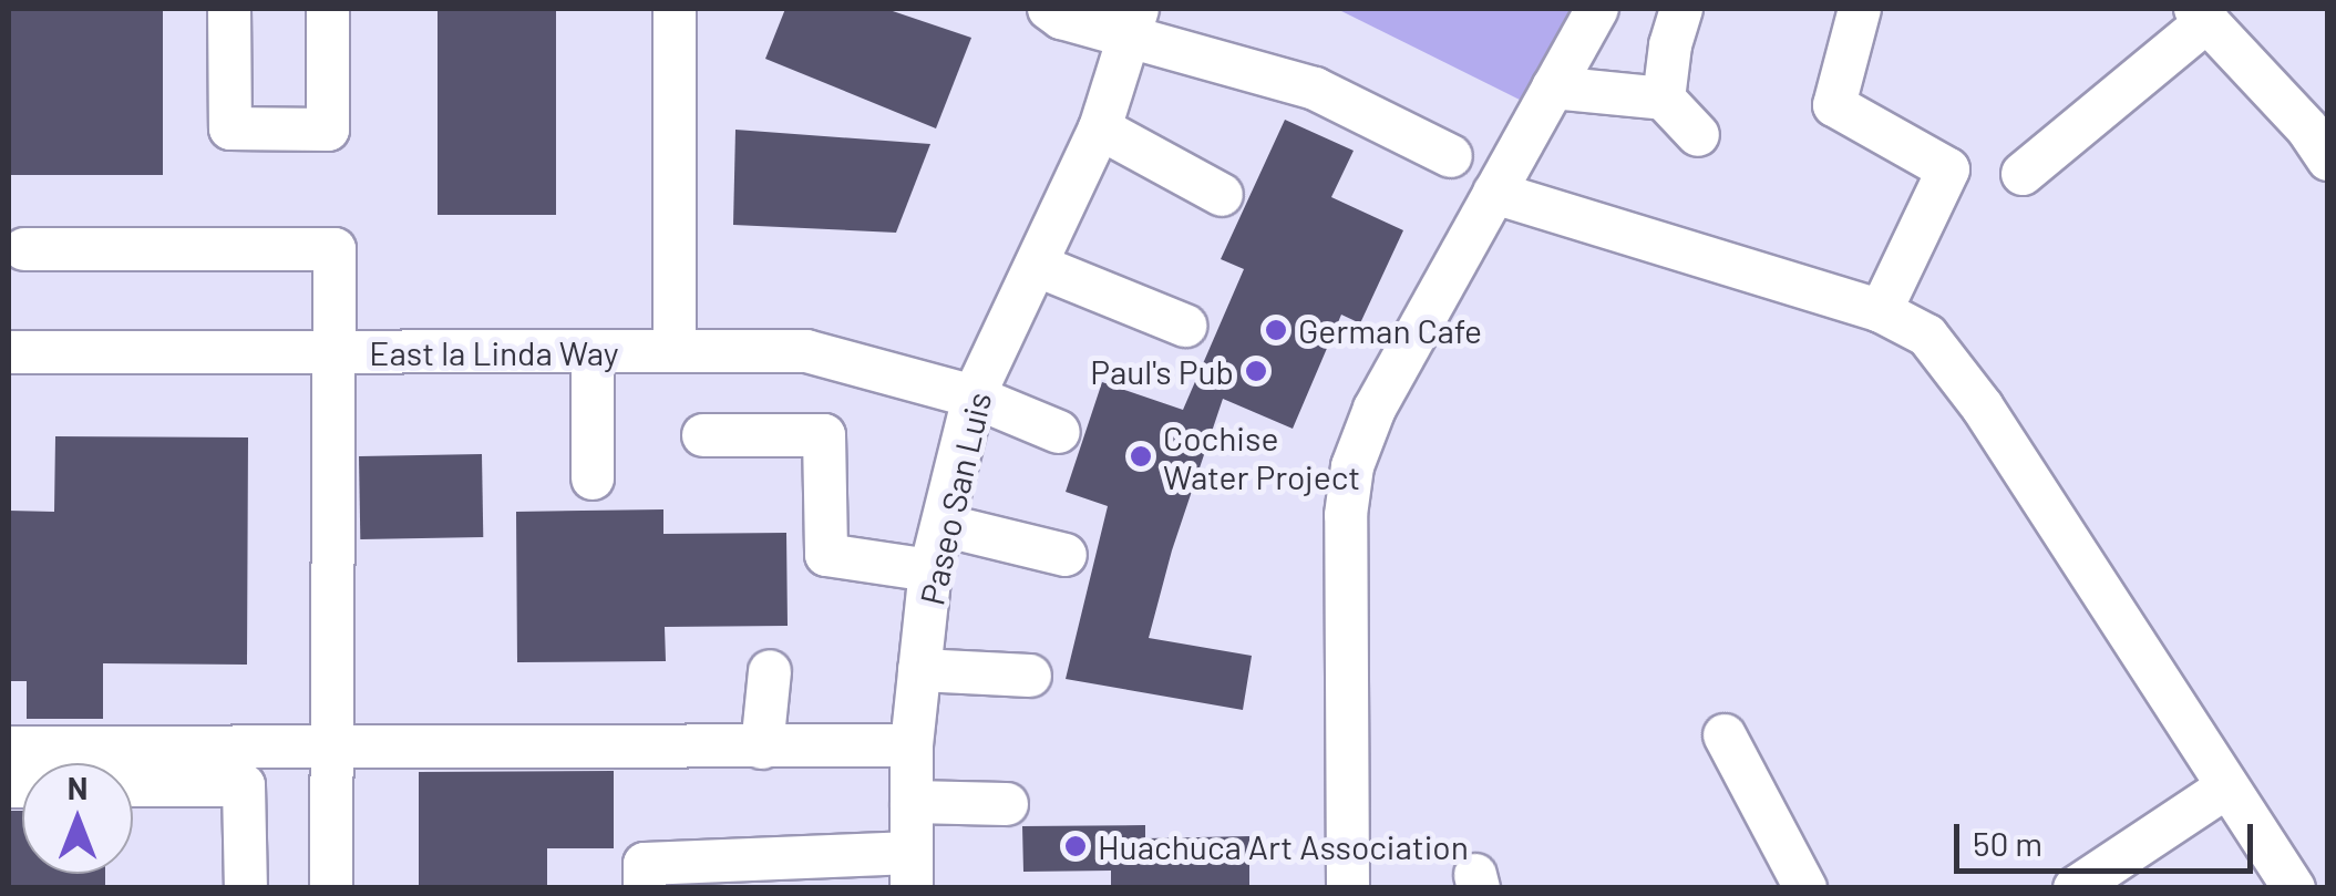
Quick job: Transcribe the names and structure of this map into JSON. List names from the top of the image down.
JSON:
{
  "streets": {
    "street": ["East la Linda Way", "Paseo San Luis"]
  },
  "crossings": [
    ["East la Linda Way", "Paseo San Luis"]
  ],
  "places": [
    "German Cafe",
    "Paul's Pub",
    "Cochise Water Project",
    "Huachuca Art Association"
  ],
  "scale_bar": "50 m",
  "north": "top"
}
